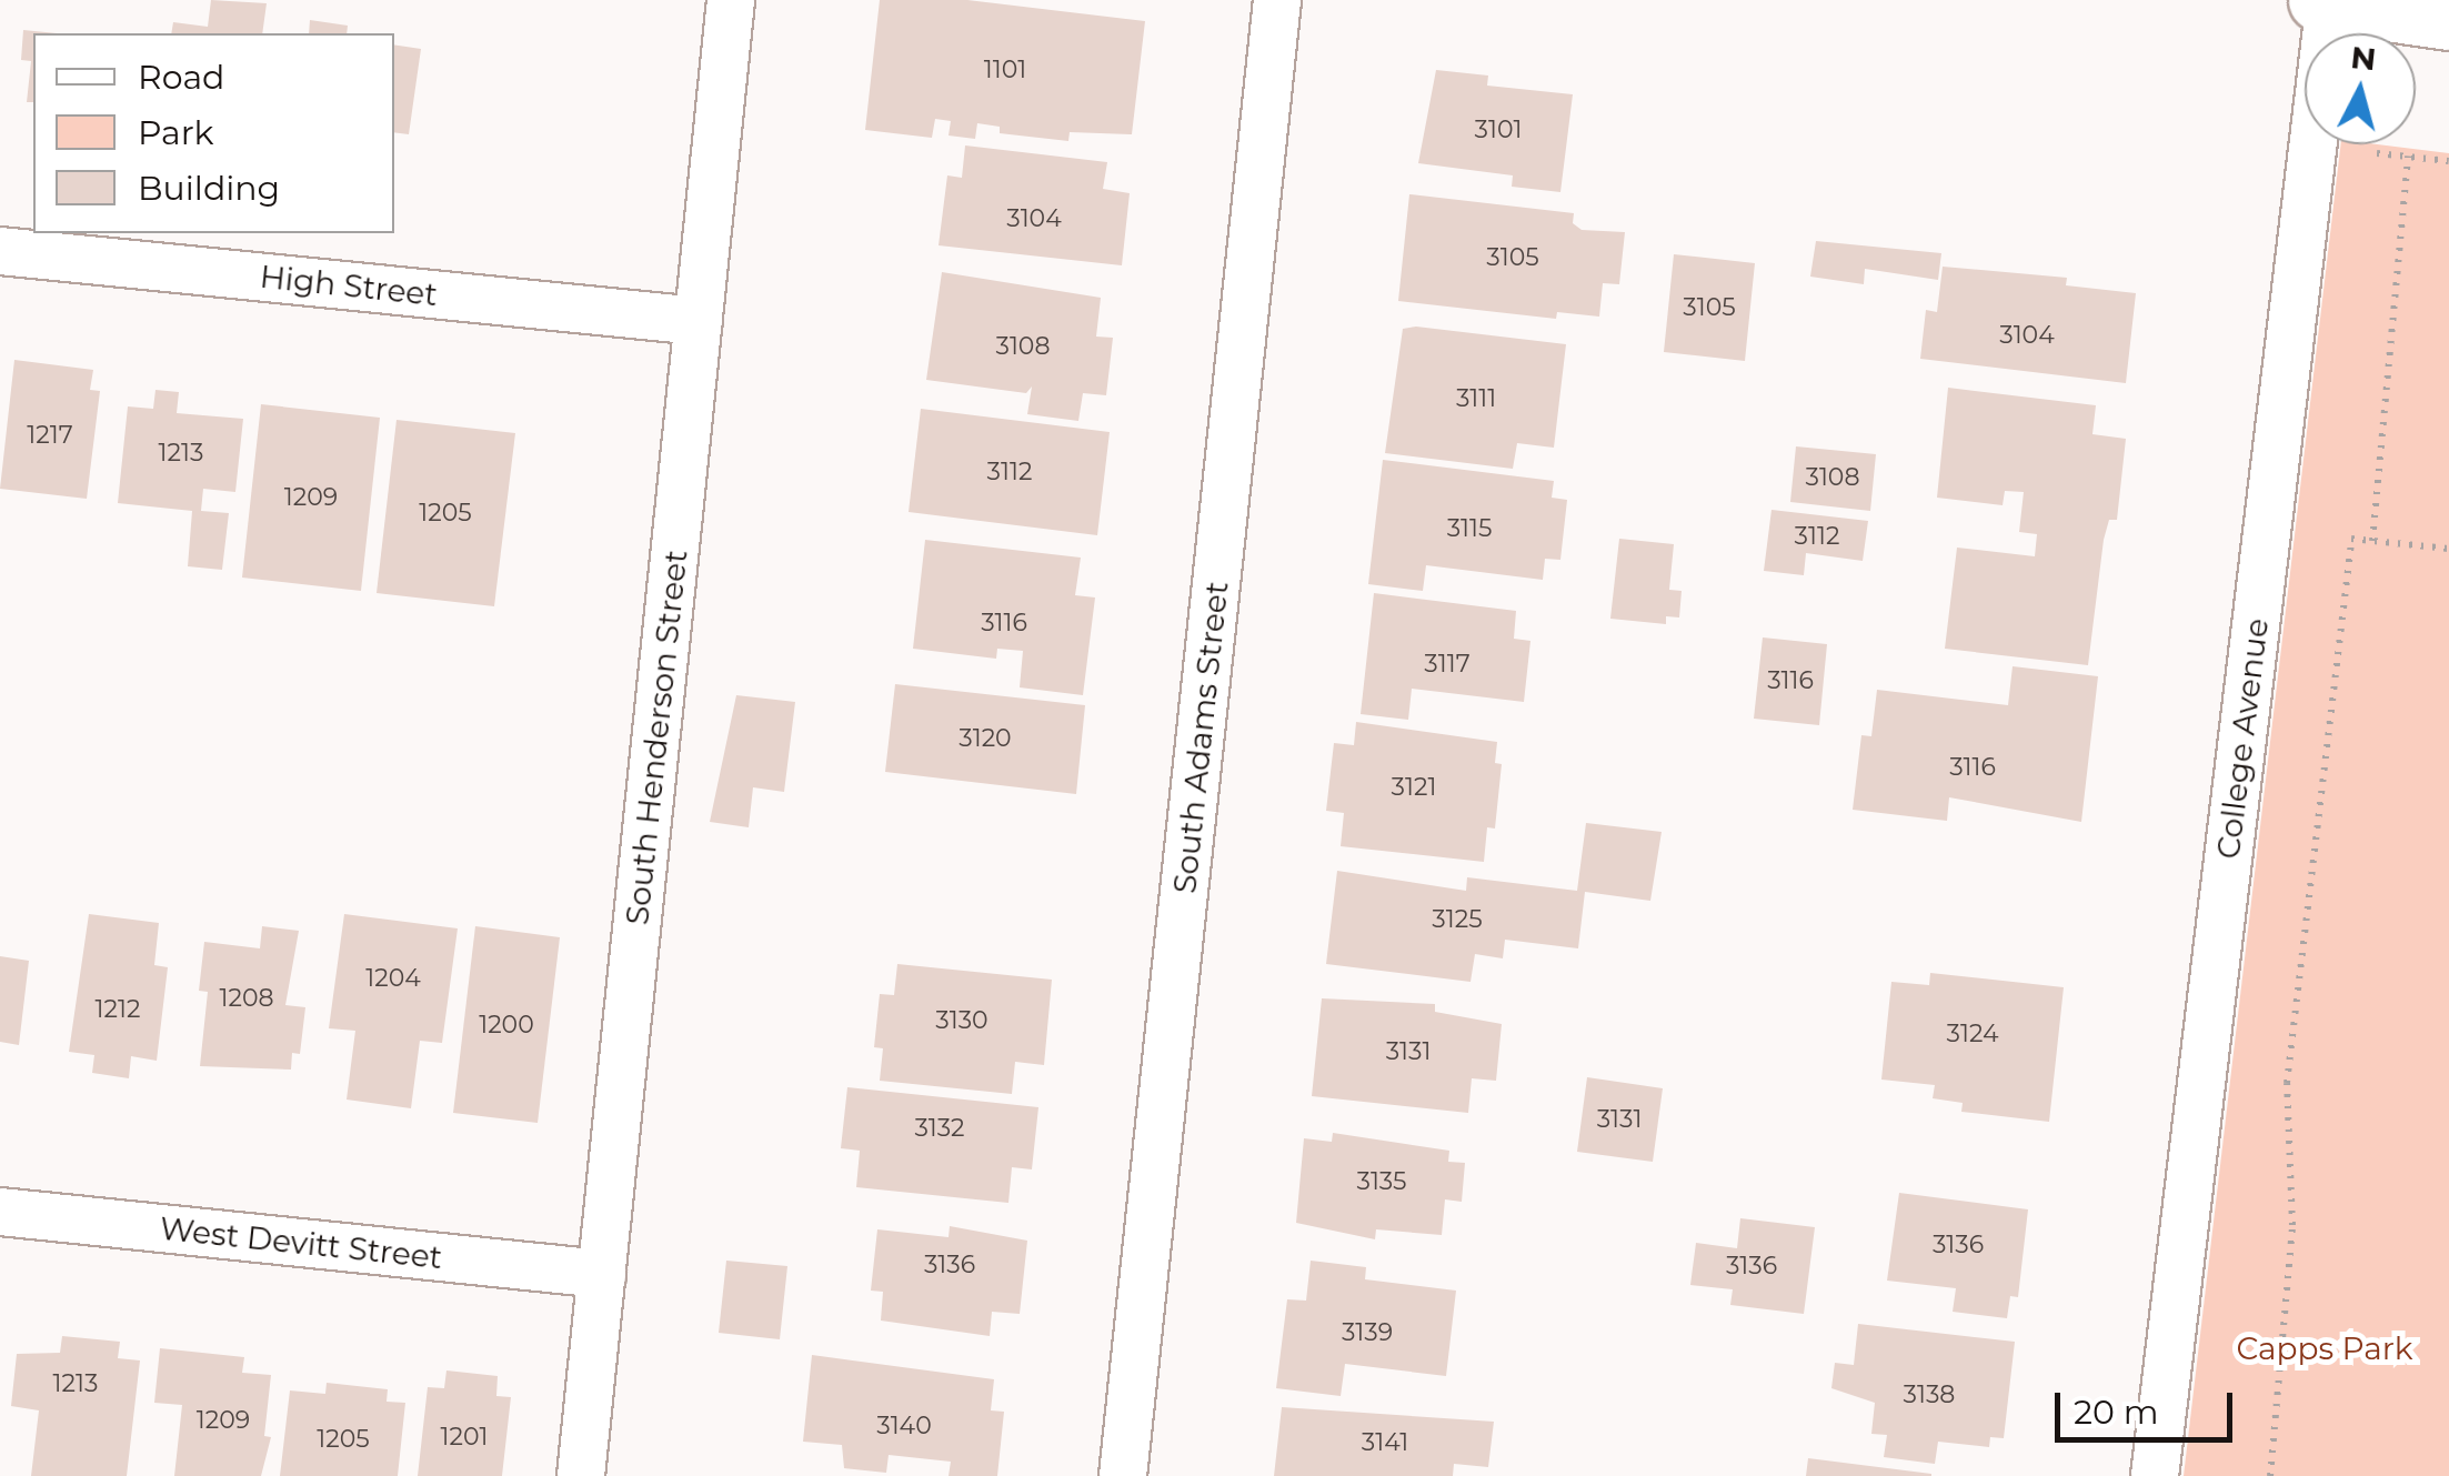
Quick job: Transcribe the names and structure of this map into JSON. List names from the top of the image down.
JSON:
{
  "streets": {
    "street": [
      "High Street",
      "South Henderson Street",
      "South Adams Street",
      "College Avenue",
      "West Devitt Street"
    ]
  },
  "crossings": [
    ["High Street", "South Henderson Street"],
    ["South Henderson Street", "West Devitt Street"]
  ],
  "parks": ["Capps Park"],
  "house_numbers": [
    "1101",
    "3101",
    "3104",
    "3105",
    "3105",
    "3104",
    "3108",
    "3111",
    "1217",
    "1213",
    "3112",
    "3108",
    "1209",
    "1205",
    "3115",
    "3112",
    "3116",
    "3117",
    "3116",
    "3120",
    "3116",
    "3121",
    "3125",
    "1204",
    "1208",
    "1212",
    "3130",
    "1200",
    "3124",
    "3131",
    "3131",
    "3132",
    "3135",
    "3136",
    "3136",
    "3136",
    "3139",
    "1213",
    "3138",
    "1209",
    "3140",
    "1201",
    "1205",
    "3141"
  ],
  "legend": ["Road", "Park", "Building"],
  "scale_bar": "20 m",
  "north": "top"
}
